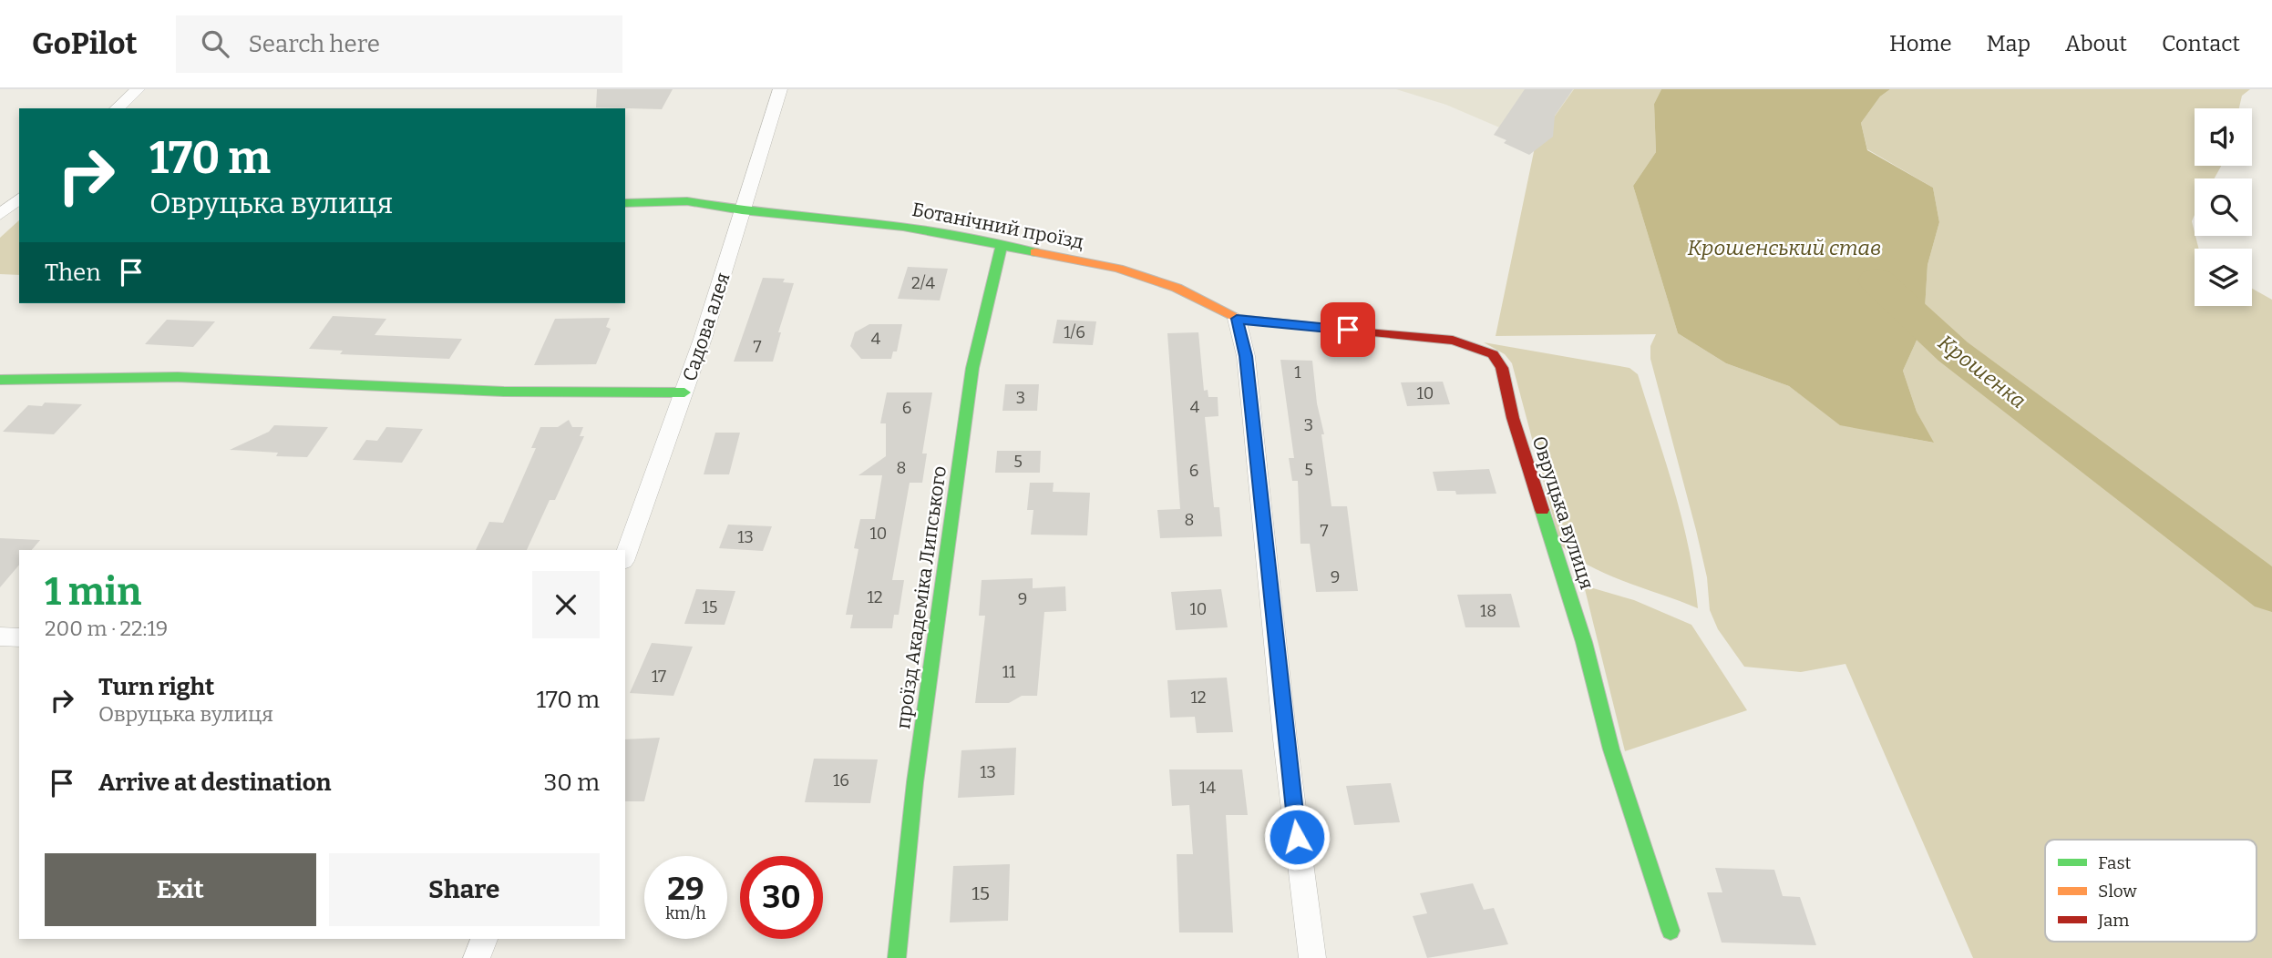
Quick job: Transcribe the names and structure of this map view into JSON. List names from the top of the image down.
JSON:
{
  "streets": {
    "street": [
      "Ботанічний проїзд",
      "Садова алея",
      "Овруцька вулиця",
      "проїзд Академіка Липського"
    ]
  },
  "crossings": [
    ["Ботанічний проїзд", "Садова алея"],
    ["Ботанічний проїзд", "Овруцька вулиця"],
    ["Ботанічний проїзд", "проїзд Академіка Липського"]
  ],
  "water": ["Крошенський став", "Крошенка"],
  "house_numbers": [
    "2/4",
    "1/6",
    "4",
    "7",
    "1",
    "10",
    "3",
    "4",
    "6",
    "3",
    "5",
    "8",
    "5",
    "6",
    "8",
    "7",
    "10",
    "13",
    "9",
    "12",
    "9",
    "15",
    "10",
    "18",
    "11",
    "17",
    "12",
    "13",
    "16",
    "14",
    "15"
  ],
  "legend": ["Fast", "Slow", "Jam"],
  "page": {
    "header": "GoPilot",
    "search": "Search here",
    "nav": [
      "Home",
      "Map",
      "About",
      "Contact"
    ],
    "turn": ["170 m", "Овруцька вулиця"],
    "then": "Then",
    "heading": ["1 min", "200 m · 22:19"],
    "list": [
      {
        "name": "Turn right",
        "note": "Овруцька вулиця",
        "value": "170 m"
      },
      {
        "name": "Arrive at destination",
        "value": "30 m"
      }
    ],
    "buttons": ["Exit", "Share"],
    "speed": "29 km/h",
    "limit": "30"
  }
}
